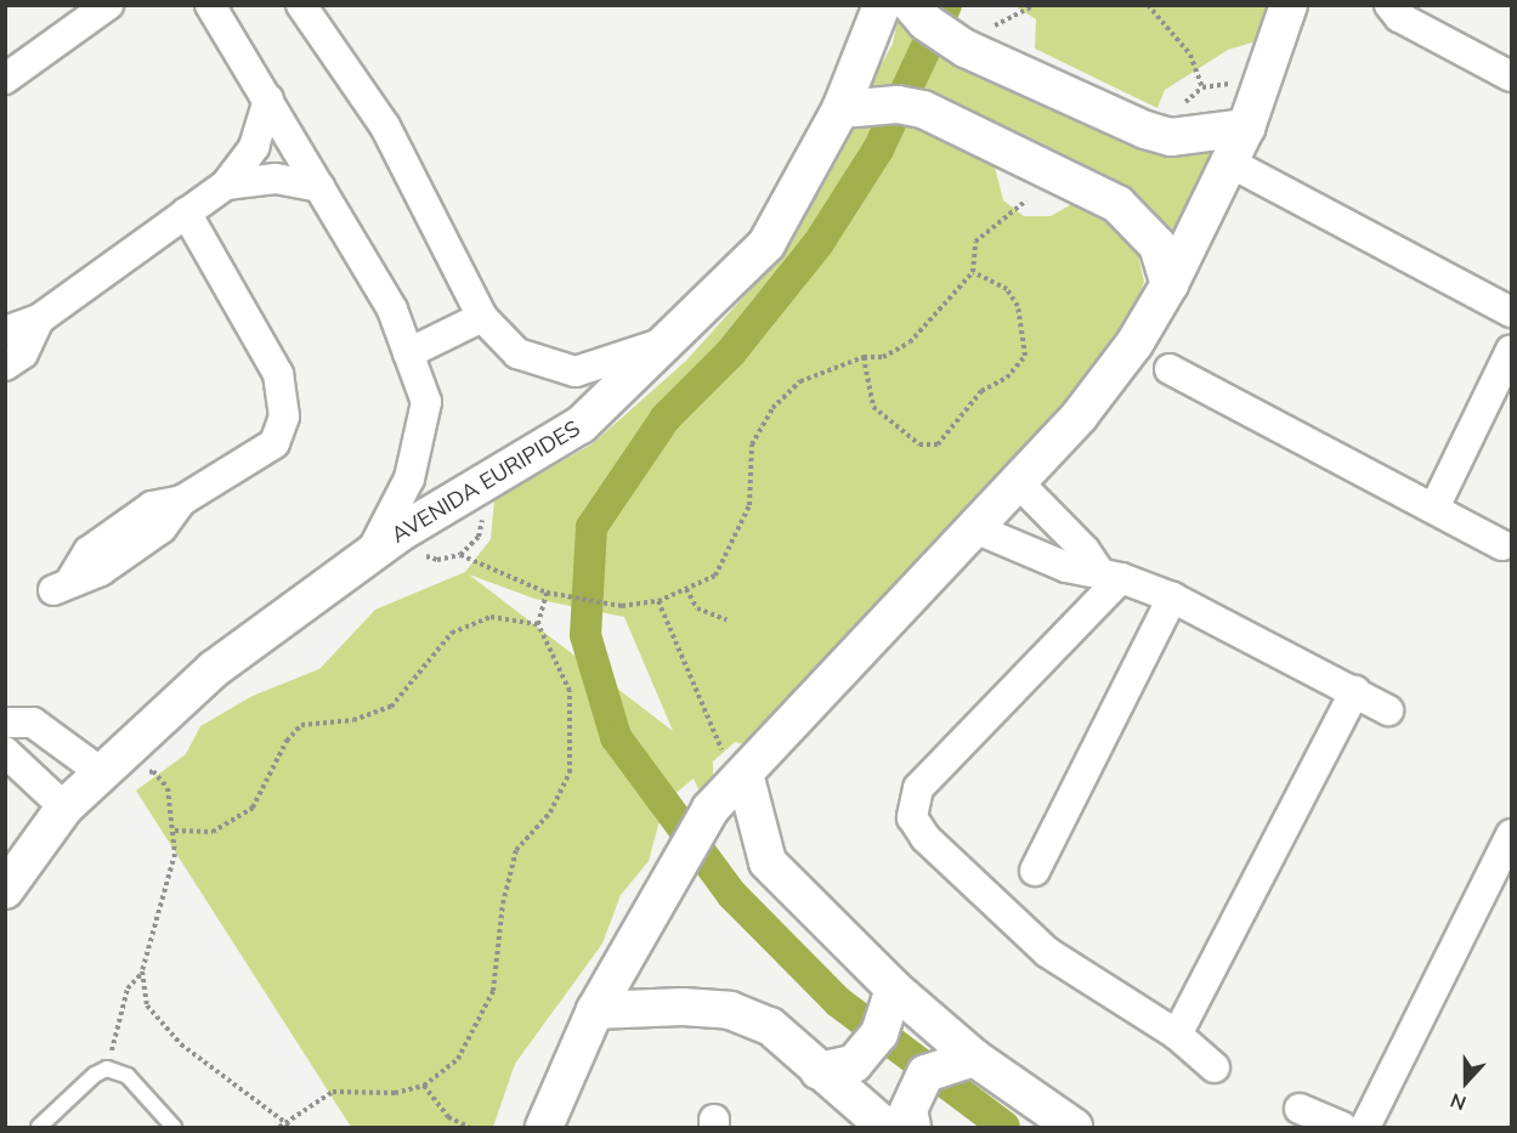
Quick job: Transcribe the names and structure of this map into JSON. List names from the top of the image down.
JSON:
{
  "streets": {
    "street": ["AVENIDA EURIPIDES"]
  },
  "north": "bottom"
}
